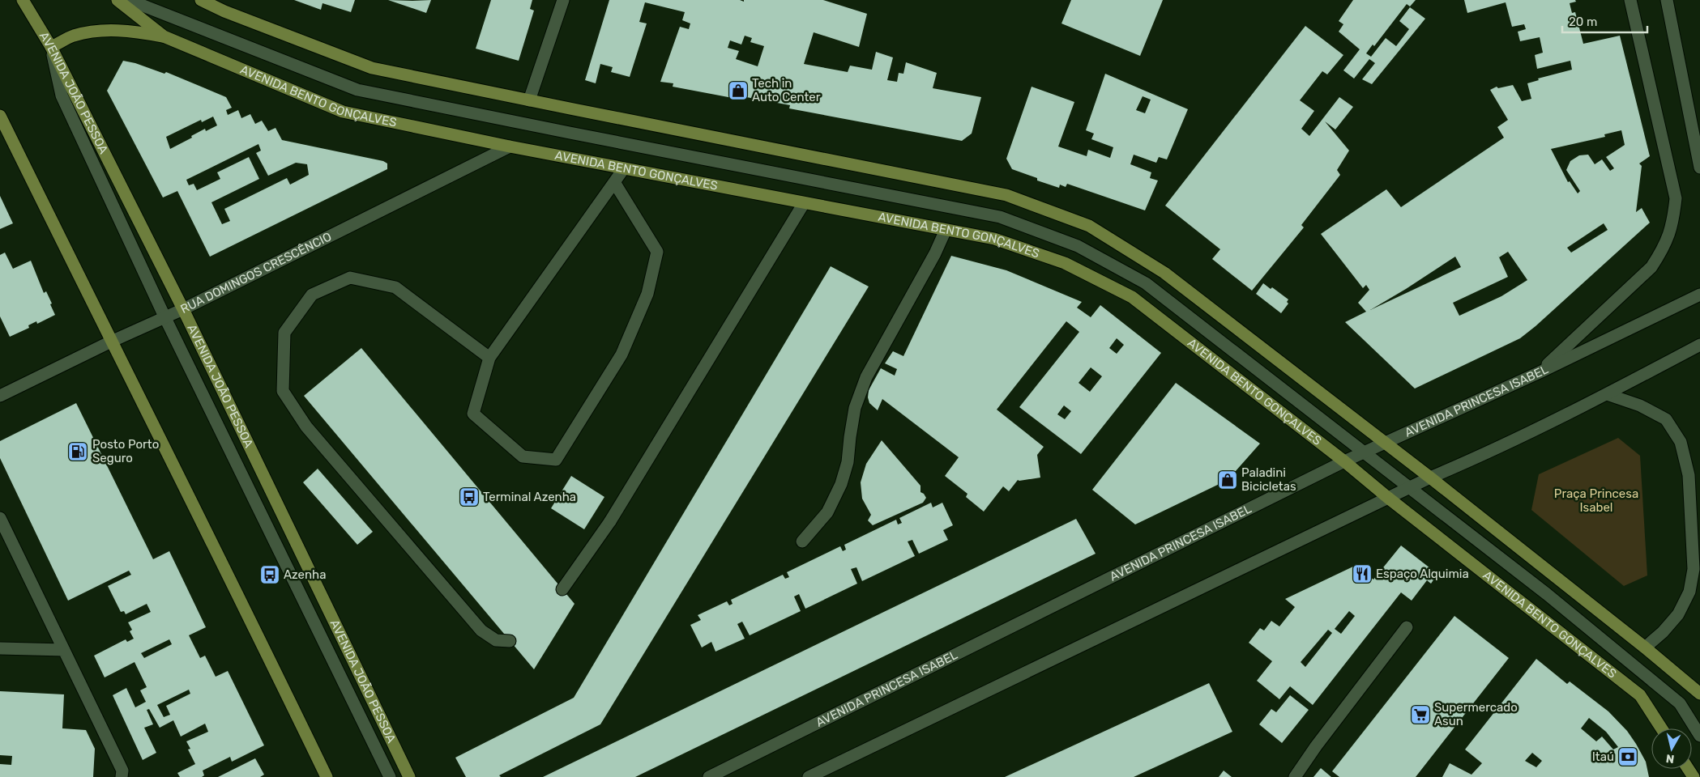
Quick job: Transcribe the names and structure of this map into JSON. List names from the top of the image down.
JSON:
{
  "streets": {
    "main road": [
      "AVENIDA JOÃO PESSOA",
      "AVENIDA BENTO GONÇALVES",
      "RUA DOMINGOS CRESCÊNCIO",
      "AVENIDA PRINCESA ISABEL"
    ]
  },
  "crossings": [
    ["AVENIDA JOÃO PESSOA", "RUA DOMINGOS CRESCÊNCIO"],
    ["AVENIDA BENTO GONÇALVES", "RUA DOMINGOS CRESCÊNCIO"],
    ["AVENIDA BENTO GONÇALVES", "AVENIDA PRINCESA ISABEL"]
  ],
  "parks": ["Praça Princesa Isabel"],
  "places": {
    "shop": ["Tech in Auto Center", "Paladini Bicicletas"],
    "fuel station": ["Posto Porto Seguro"],
    "bus stop": ["Terminal Azenha", "Azenha"],
    "restaurant": ["Espaço Alquimia"],
    "supermarket": ["Supermercado Asun"],
    "bank": ["Itaú"]
  },
  "scale_bar": "20 m",
  "north": "bottom"
}
